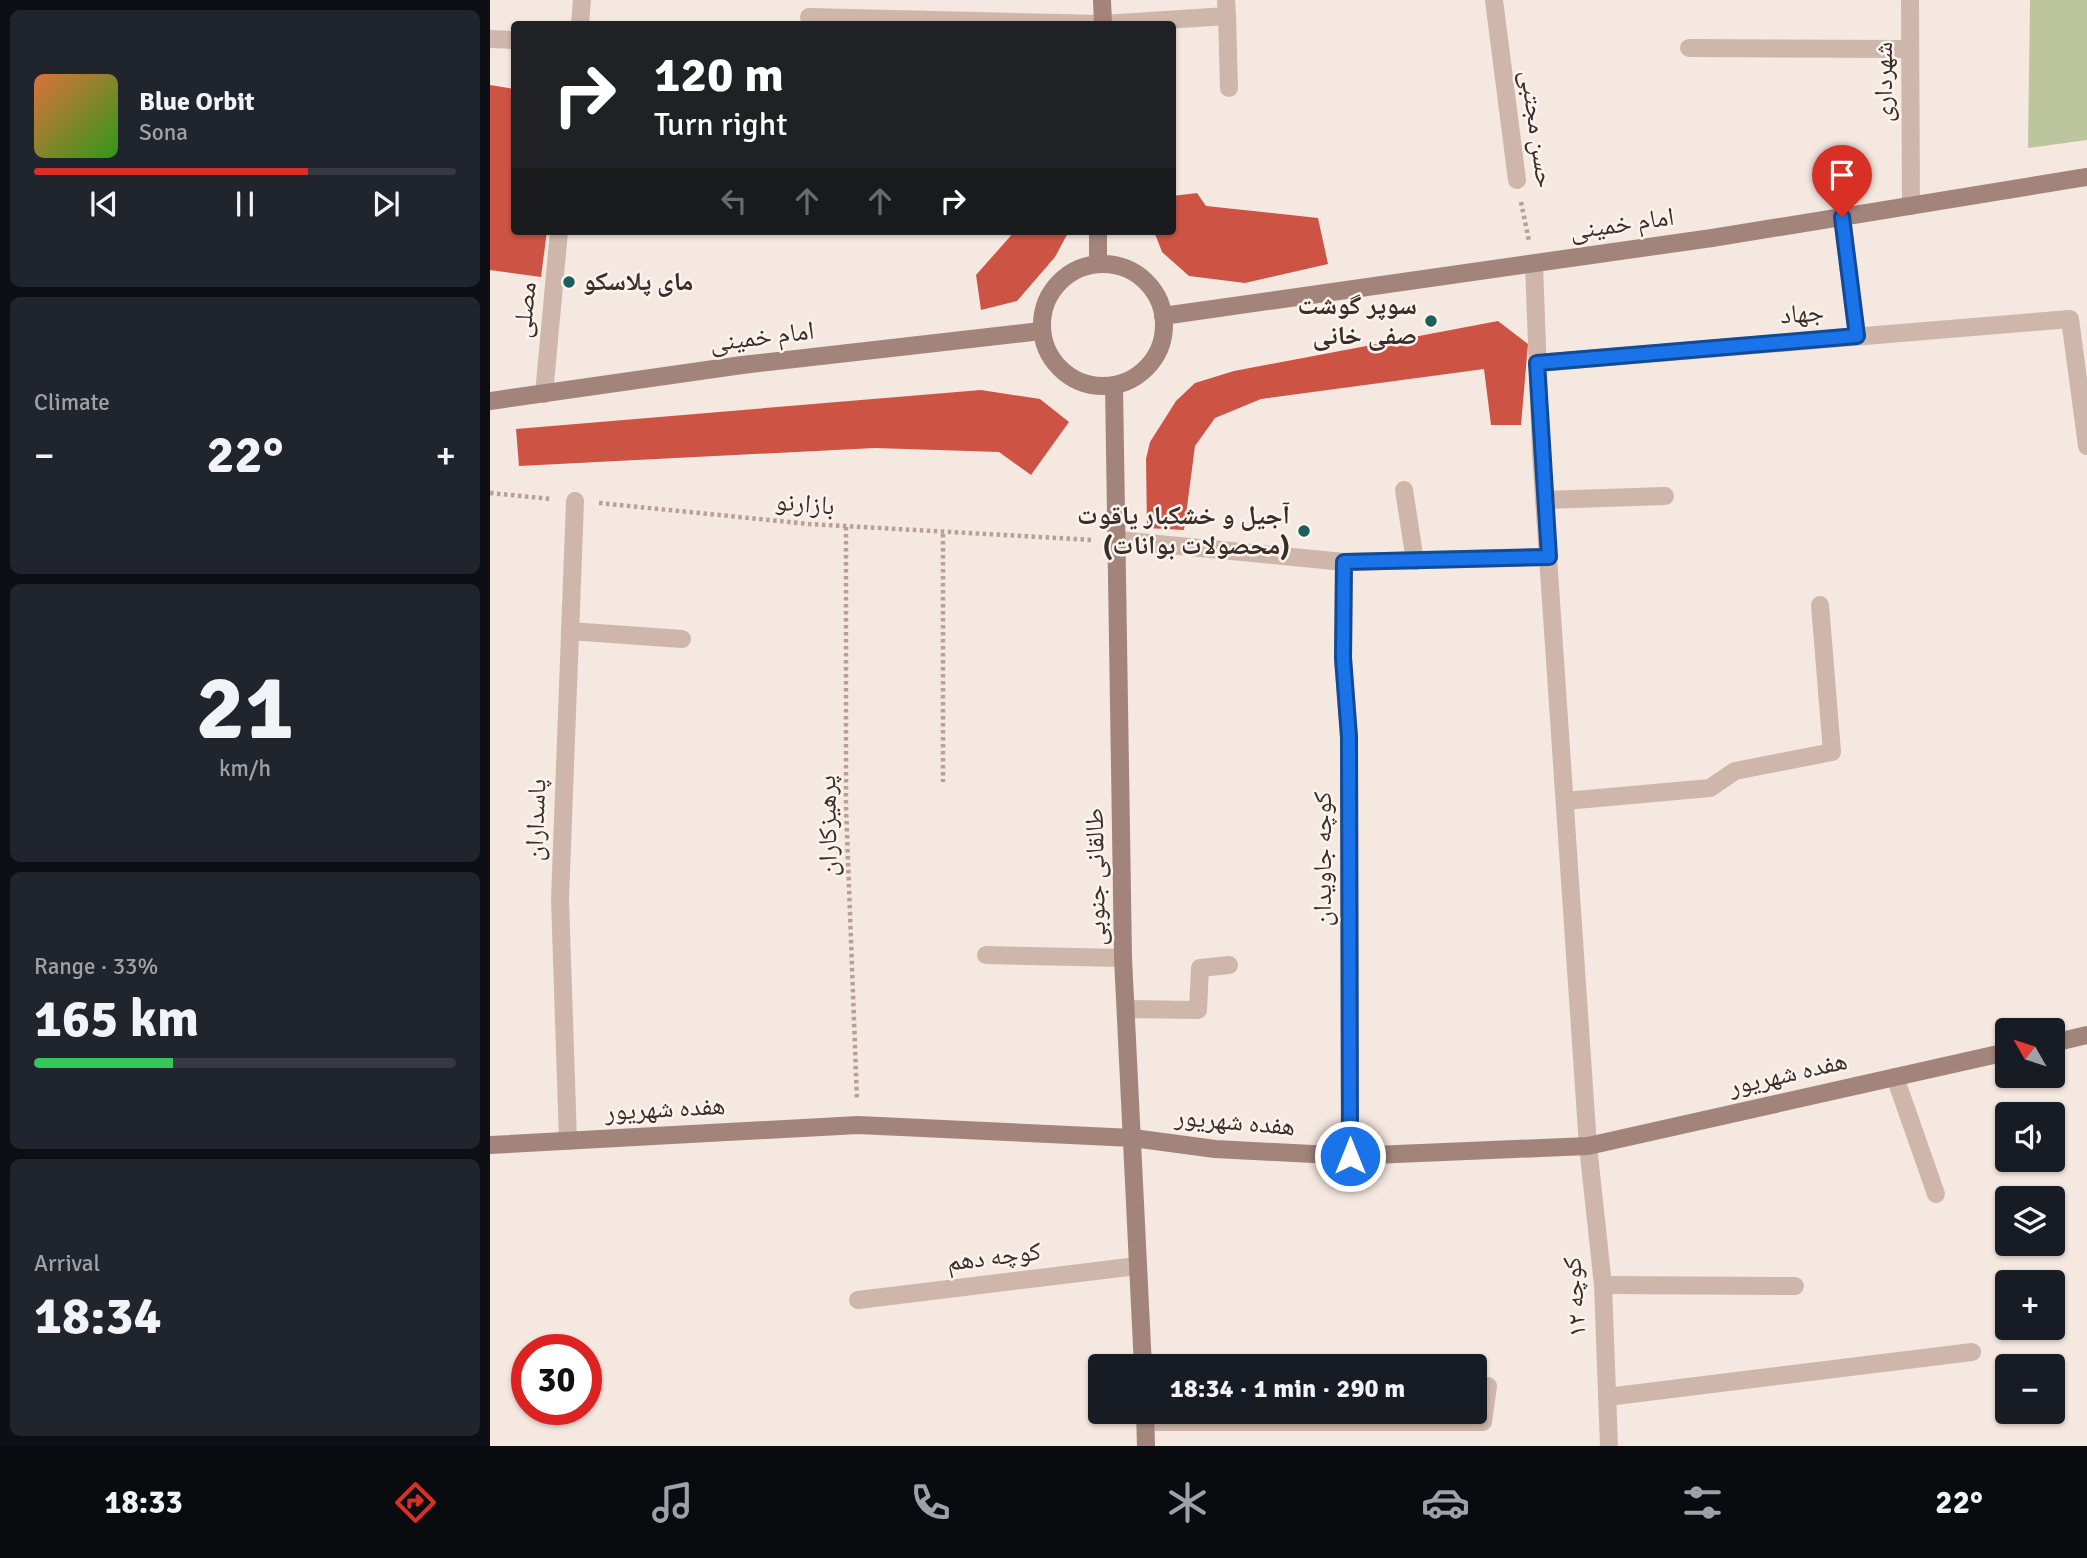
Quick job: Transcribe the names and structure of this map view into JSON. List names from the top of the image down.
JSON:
{
  "streets": {
    "main road": ["امام خمینی", "طالقانی جنوبی", "هفده شهریور"],
    "street": [
      "شهرداری",
      "حسن مجتبی",
      "مصلی",
      "جهاد",
      "پاسداران",
      "کوچه جاویدان",
      "کوچه دهم",
      "کوچه ۱۲"
    ],
    "path": ["بازارنو", "پرهیزکاران"]
  },
  "crossings": [
    ["شهرداری", "امام خمینی"],
    ["حسن مجتبی", "امام خمینی"],
    ["حسن مجتبی", "کوچه ۱۲"],
    ["امام خمینی", "مصلی"],
    ["امام خمینی", "طالقانی جنوبی"],
    ["امام خمینی", "کوچه ۱۲"],
    ["جهاد", "کوچه ۱۲"],
    ["بازارنو", "پاسداران"],
    ["بازارنو", "پرهیزکاران"],
    ["بازارنو", "طالقانی جنوبی"],
    ["پاسداران", "هفده شهریور"],
    ["پرهیزکاران", "هفده شهریور"],
    ["کوچه جاویدان", "هفده شهریور"],
    ["طالقانی جنوبی", "هفده شهریور"],
    ["طالقانی جنوبی", "کوچه دهم"],
    ["هفده شهریور", "کوچه ۱۲"]
  ],
  "places": ["مای پلاسکو", "سوپر گوشت صفی خانی", "آجیل و خشکبار یاقوت (محصولات بوانات)"],
  "north": "top left",
  "page": {
    "turn": ["120 m", "Turn right"],
    "song": ["Blue Orbit", "Sona"],
    "tile": [
      "Climate",
      ["21", "km/h"],
      ["Range · 33%", "165 km"],
      ["Arrival", "18:34"]
    ],
    "heat": ["−", "22°", "+"],
    "map_buttons": ["+", "−"],
    "limit": "30",
    "trip": "18:34 · 1 min · 290 m",
    "tabs": ["18:33", "22°"]
  }
}
